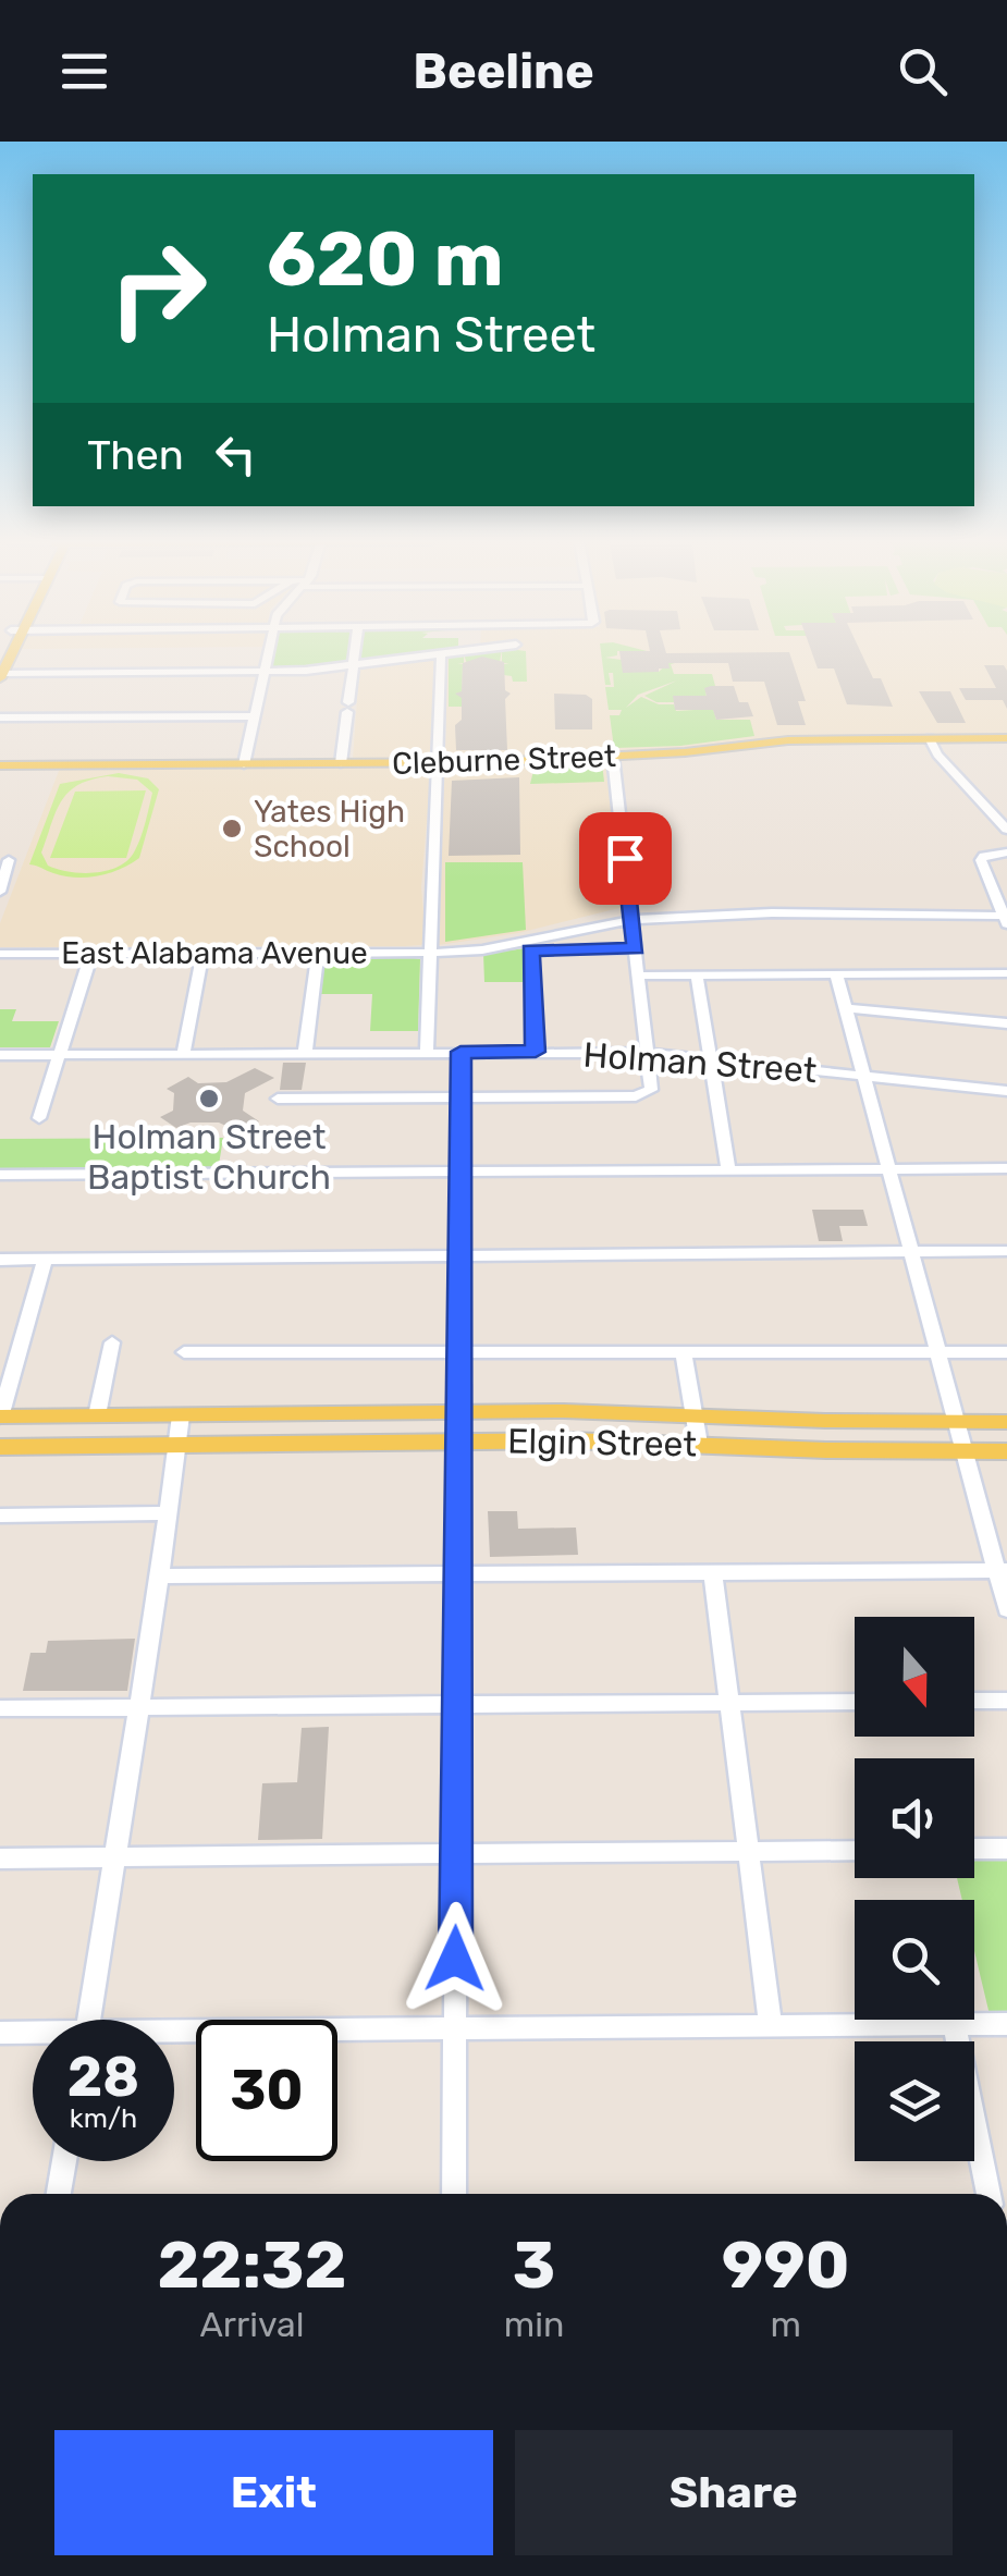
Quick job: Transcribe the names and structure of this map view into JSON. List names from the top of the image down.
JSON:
{
  "streets": {
    "main road": ["Cleburne Street", "Elgin Street"],
    "street": ["East Alabama Avenue", "Holman Street"]
  },
  "places": ["Yates High School", "Holman Street Baptist Church"],
  "north": "bottom",
  "page": {
    "header": "Beeline",
    "turn": ["620 m", "Holman Street"],
    "then": "Then",
    "speed": "28 km/h",
    "limit": "30",
    "eta": [
      "22:32",
      "Arrival",
      "3",
      "min",
      "990",
      "m"
    ],
    "buttons": ["Exit", "Share"]
  }
}
